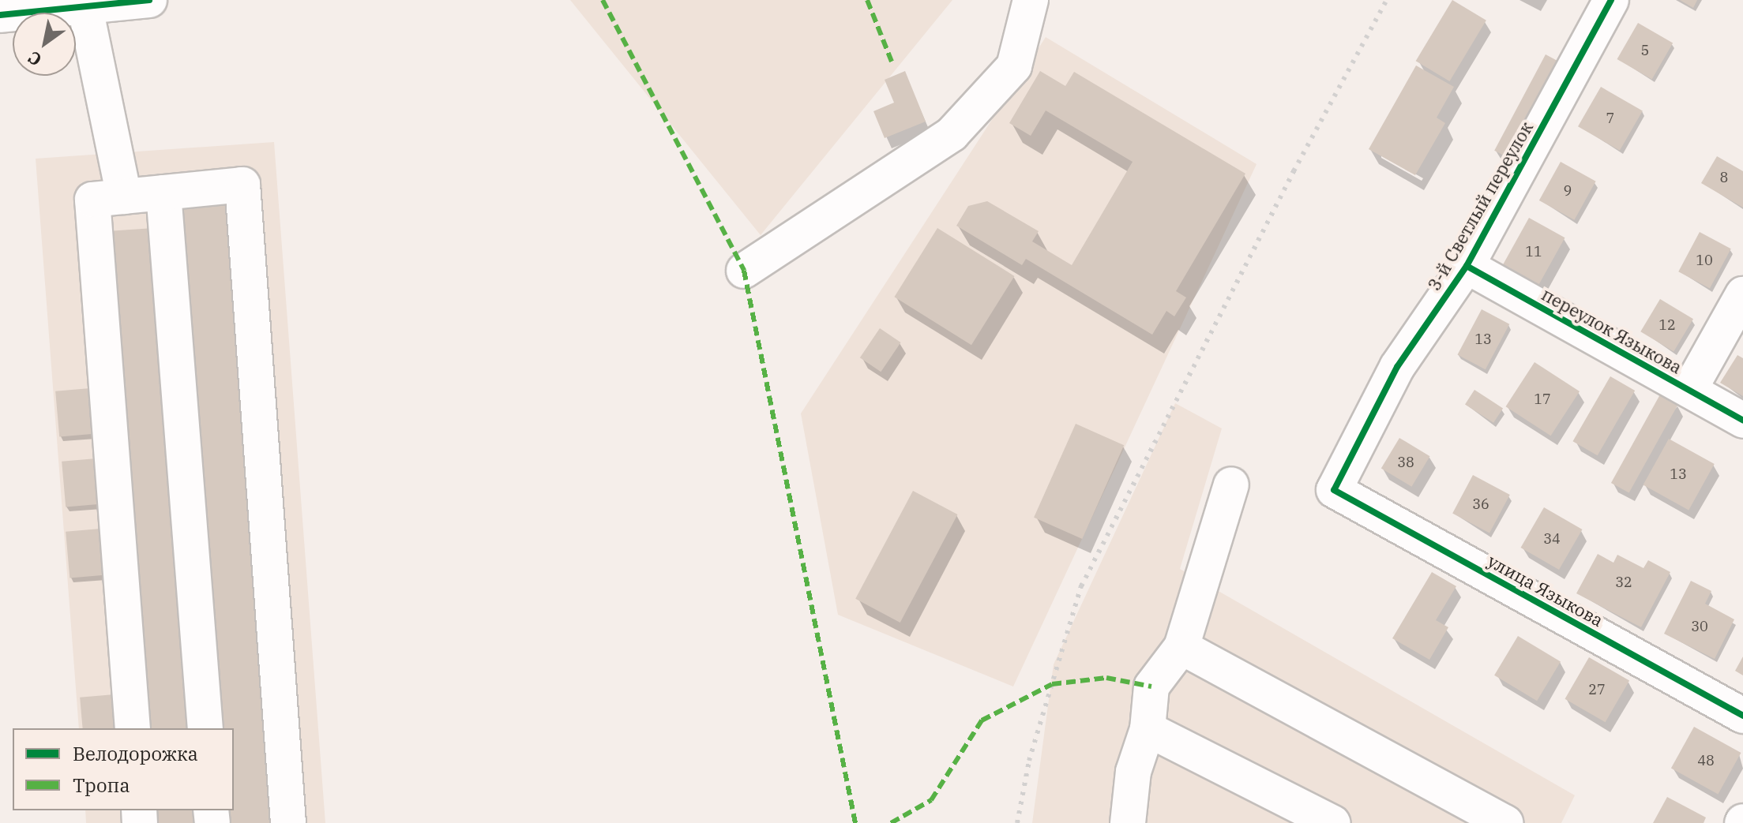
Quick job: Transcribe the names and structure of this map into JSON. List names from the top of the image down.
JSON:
{
  "streets": {
    "street": ["3-й Светлый переулок", "переулок Языкова", "улица Языкова"]
  },
  "crossings": [
    ["3-й Светлый переулок", "переулок Языкова"],
    ["3-й Светлый переулок", "улица Языкова"]
  ],
  "house_numbers": [
    "5",
    "7",
    "8",
    "9",
    "11",
    "10",
    "12",
    "13",
    "17",
    "38",
    "13",
    "36",
    "34",
    "32",
    "30",
    "27",
    "48"
  ],
  "legend": ["Велодорожка", "Тропа"],
  "north": "bottom left"
}
